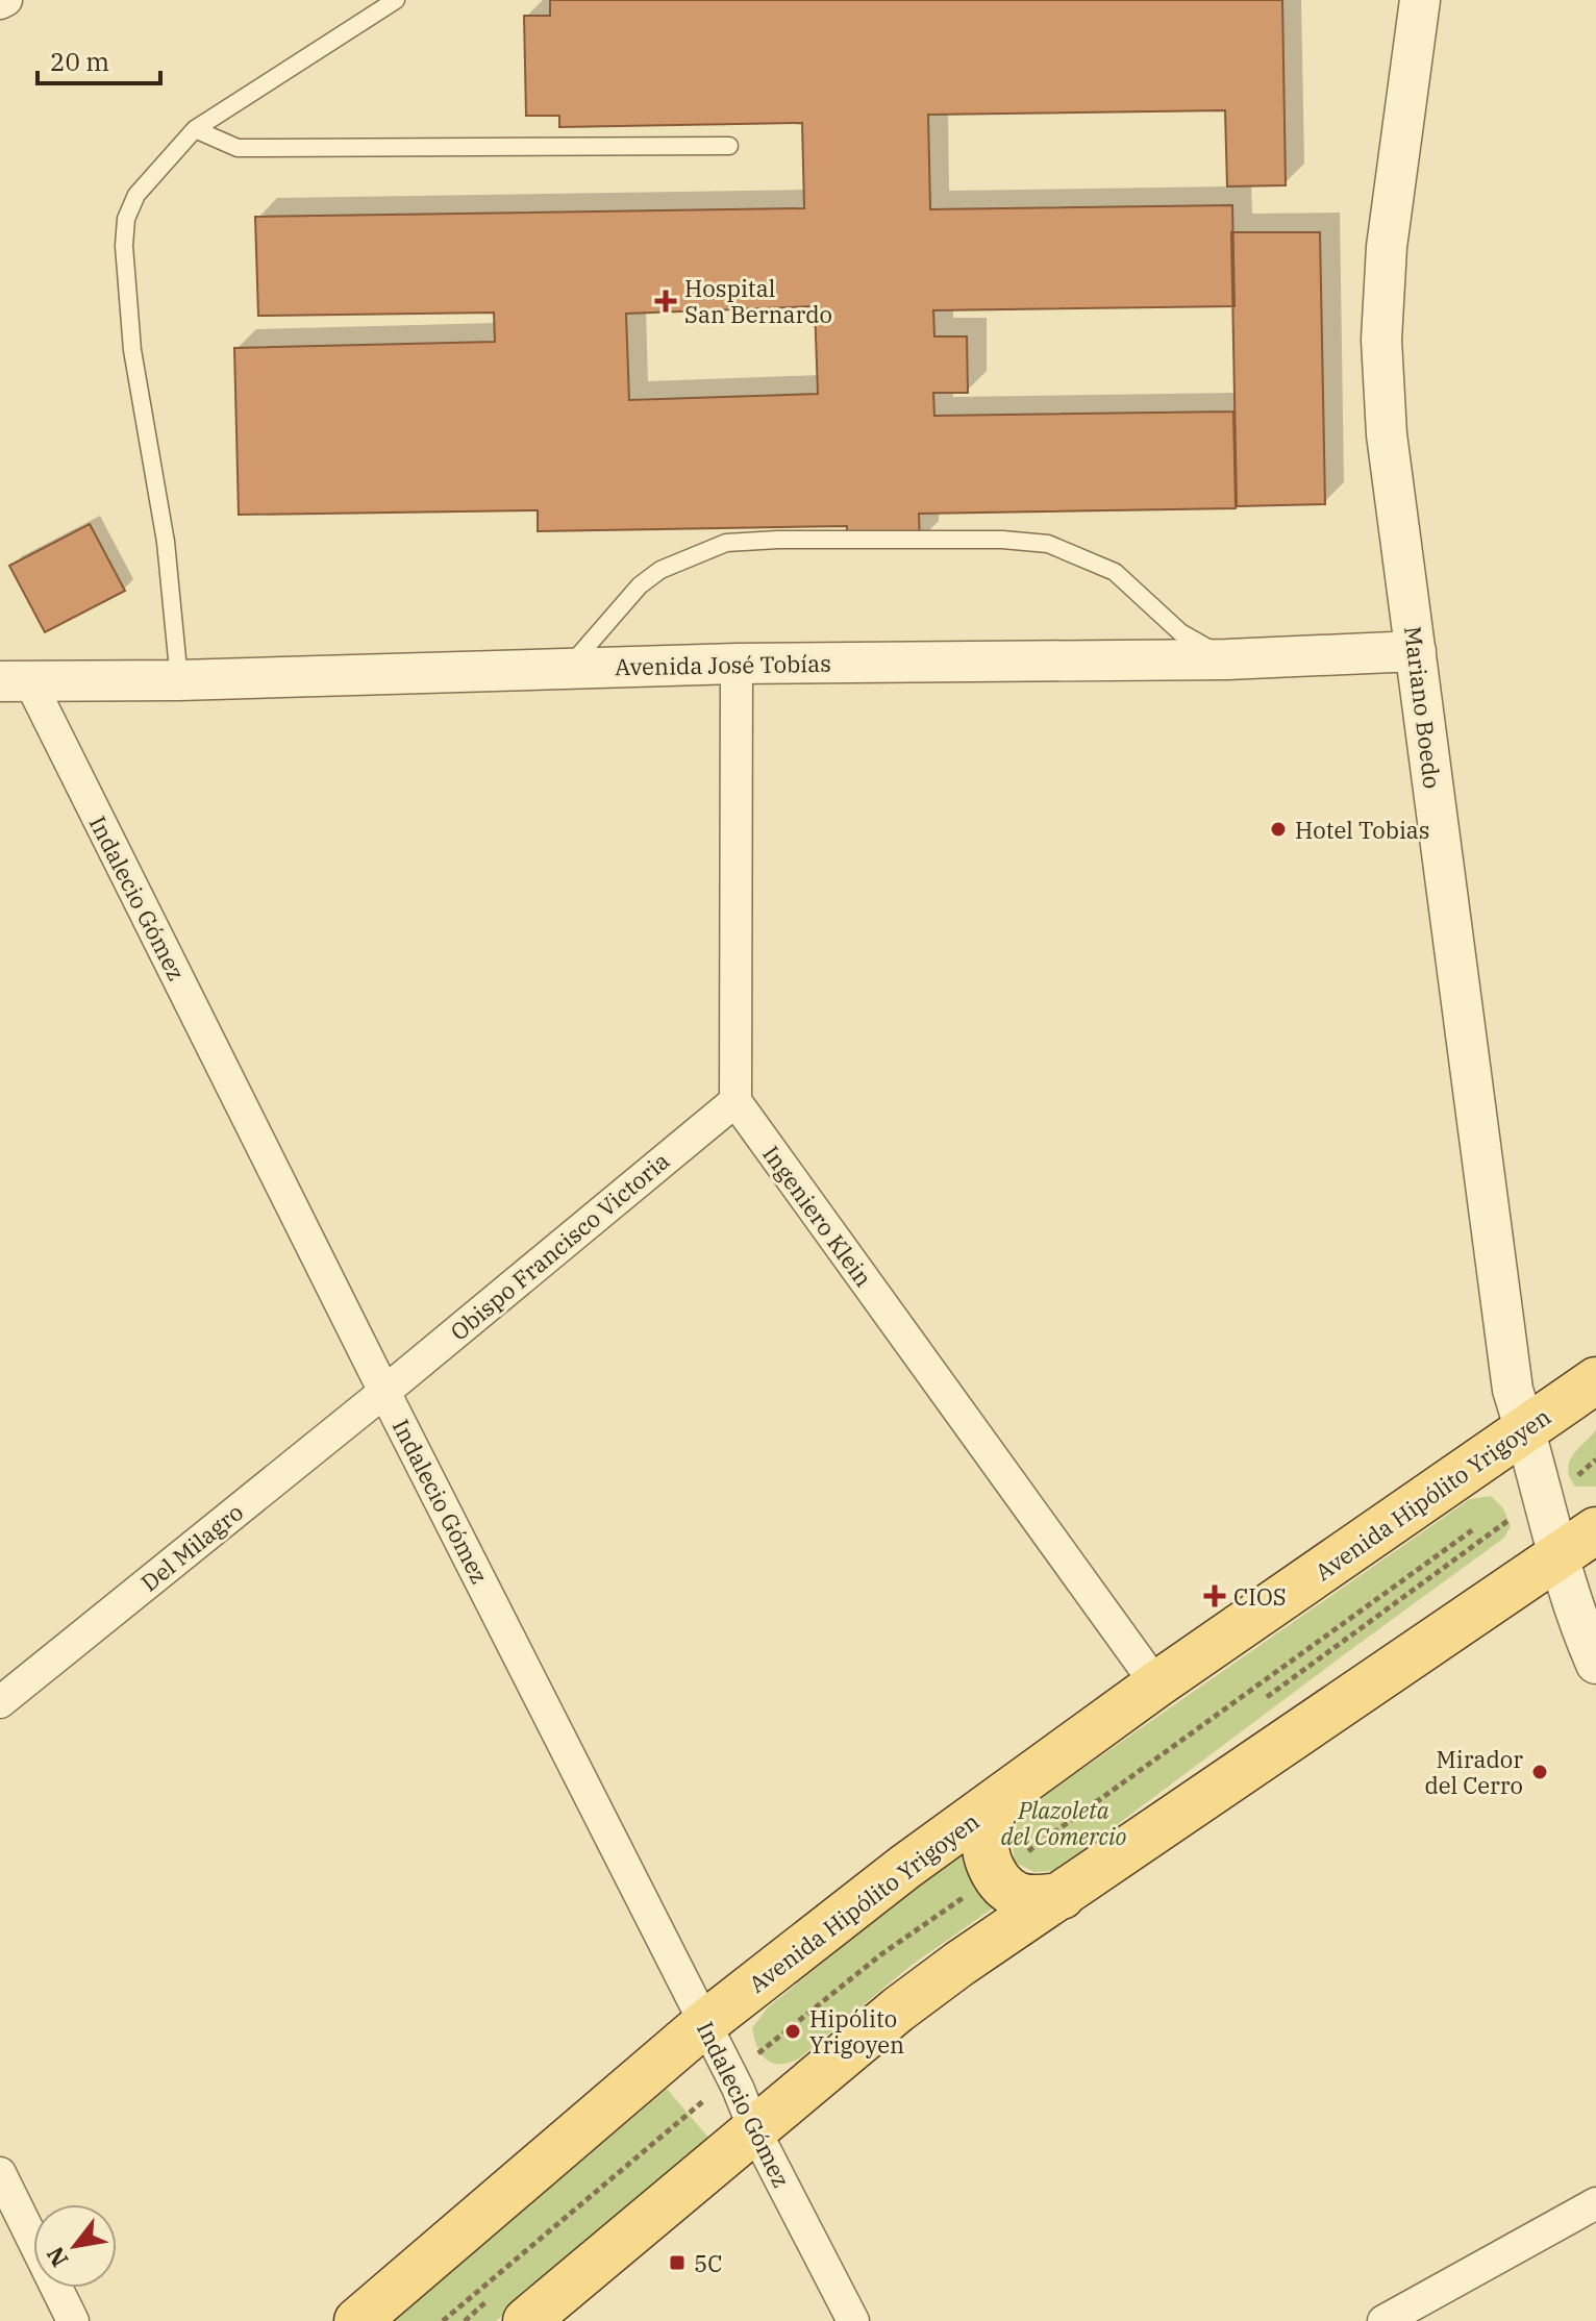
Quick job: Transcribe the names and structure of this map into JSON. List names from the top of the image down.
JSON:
{
  "streets": {
    "main road": ["Avenida Hipólito Yrigoyen"],
    "street": [
      "Avenida José Tobías",
      "Mariano Boedo",
      "Indalecio Gómez",
      "Ingeniero Klein",
      "Obispo Francisco Victoria",
      "Del Milagro"
    ]
  },
  "crossings": [
    ["Avenida José Tobías", "Mariano Boedo"],
    ["Avenida José Tobías", "Indalecio Gómez"],
    ["Mariano Boedo", "Avenida Hipólito Yrigoyen"],
    ["Indalecio Gómez", "Obispo Francisco Victoria"],
    ["Indalecio Gómez", "Avenida Hipólito Yrigoyen"],
    ["Indalecio Gómez", "Del Milagro"],
    ["Ingeniero Klein", "Obispo Francisco Victoria"],
    ["Ingeniero Klein", "Avenida Hipólito Yrigoyen"],
    ["Obispo Francisco Victoria", "Del Milagro"]
  ],
  "parks": ["Plazoleta del Comercio"],
  "places": {
    "health": ["Hospital San Bernardo", "CIOS"],
    "other": ["Hotel Tobias", "Mirador del Cerro", "Hipólito Yrigoyen"],
    "transit": ["5C"]
  },
  "scale_bar": "20 m",
  "north": "bottom left"
}
